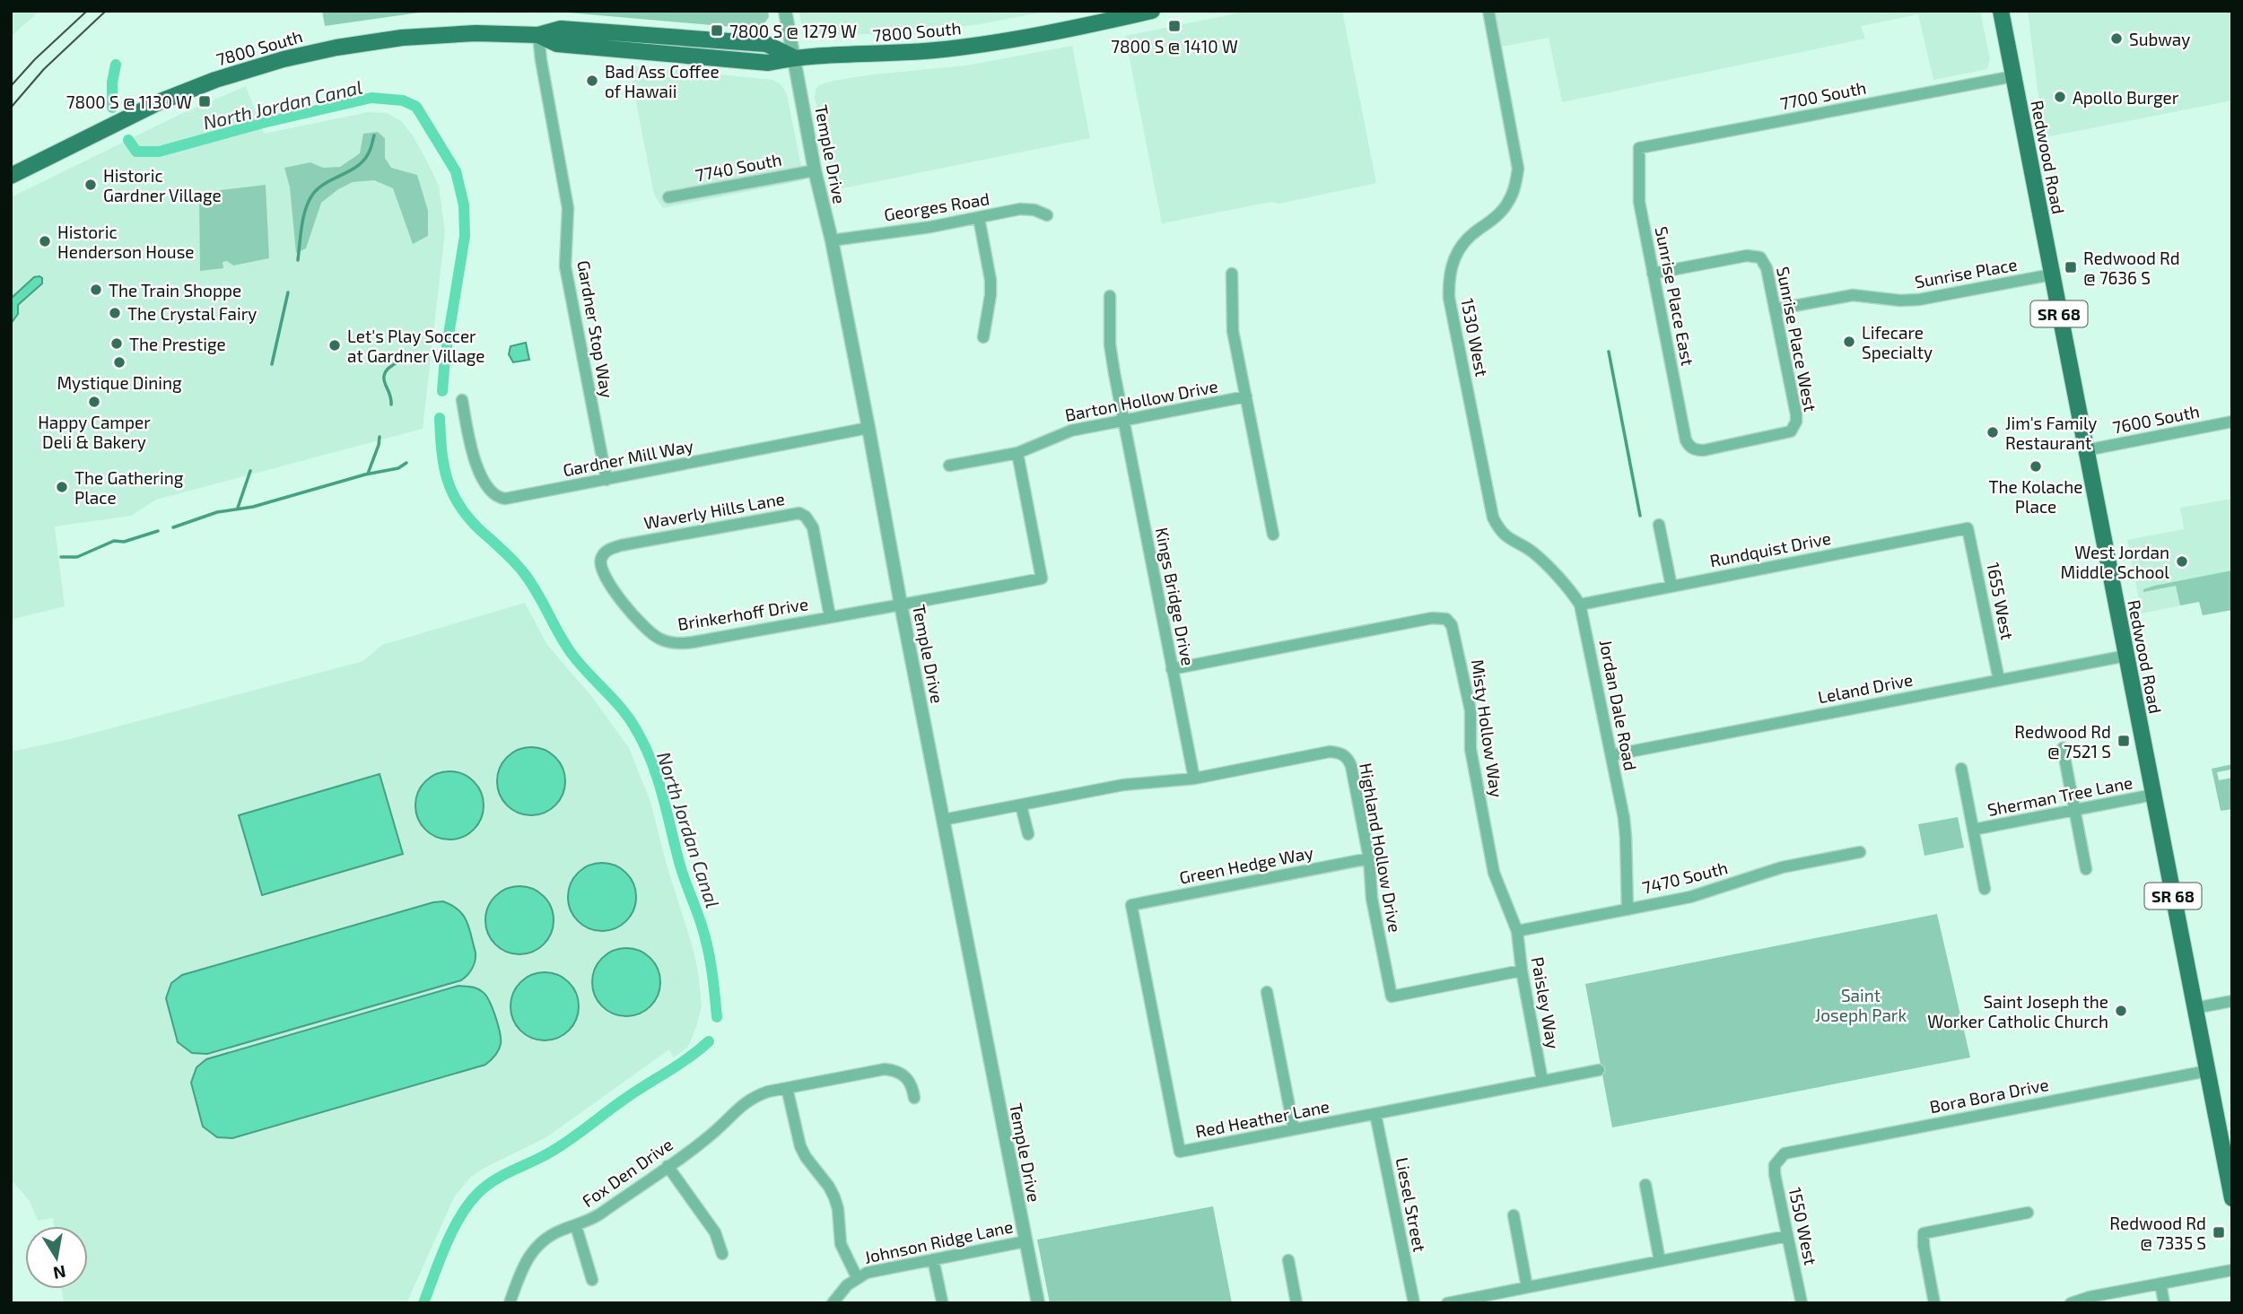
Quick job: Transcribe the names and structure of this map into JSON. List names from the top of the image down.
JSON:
{
  "streets": {
    "main road": ["7800 South", "Redwood Road", "SR 68"],
    "street": [
      "7700 South",
      "Temple Drive",
      "7740 South",
      "Georges Road",
      "Sunrise Place",
      "Sunrise Place East",
      "Gardner Stop Way",
      "1530 West",
      "Sunrise Place West",
      "Barton Hollow Drive",
      "7600 South",
      "Gardner Mill Way",
      "Waverly Hills Lane",
      "Rundquist Drive",
      "Kings Bridge Drive",
      "1655 West",
      "Brinkerhoff Drive",
      "Leland Drive",
      "Jordan Dale Road",
      "Misty Hollow Way",
      "Sherman Tree Lane",
      "Highland Hollow Drive",
      "Green Hedge Way",
      "7470 South",
      "Paisley Way",
      "Bora Bora Drive",
      "Red Heather Lane",
      "Fox Den Drive",
      "Liesel Street",
      "1550 West",
      "Johnson Ridge Lane"
    ]
  },
  "crossings": [
    ["7800 South", "Temple Drive"],
    ["7800 South", "Gardner Stop Way"],
    ["7700 South", "Redwood Road"],
    ["7700 South", "Sunrise Place East"],
    ["Temple Drive", "7740 South"],
    ["Temple Drive", "Georges Road"],
    ["Temple Drive", "Gardner Mill Way"],
    ["Temple Drive", "Brinkerhoff Drive"],
    ["Temple Drive", "Highland Hollow Drive"],
    ["Temple Drive", "Johnson Ridge Lane"],
    ["Redwood Road", "Sunrise Place"],
    ["Redwood Road", "7600 South"],
    ["Redwood Road", "Leland Drive"],
    ["Redwood Road", "Sherman Tree Lane"],
    ["Redwood Road", "Bora Bora Drive"],
    ["Sunrise Place", "Sunrise Place West"],
    ["Sunrise Place East", "Sunrise Place West"],
    ["Gardner Stop Way", "Gardner Mill Way"],
    ["1530 West", "Jordan Dale Road"],
    ["Barton Hollow Drive", "Kings Bridge Drive"],
    ["Waverly Hills Lane", "Brinkerhoff Drive"],
    ["Rundquist Drive", "1655 West"],
    ["Rundquist Drive", "Jordan Dale Road"],
    ["Kings Bridge Drive", "Misty Hollow Way"],
    ["Kings Bridge Drive", "Highland Hollow Drive"],
    ["1655 West", "Leland Drive"],
    ["Leland Drive", "Jordan Dale Road"],
    ["Jordan Dale Road", "7470 South"],
    ["Misty Hollow Way", "7470 South"],
    ["Misty Hollow Way", "Paisley Way"],
    ["Highland Hollow Drive", "Green Hedge Way"],
    ["Highland Hollow Drive", "Paisley Way"],
    ["Green Hedge Way", "Red Heather Lane"],
    ["7470 South", "Paisley Way"],
    ["Paisley Way", "Red Heather Lane"],
    ["Bora Bora Drive", "1550 West"],
    ["Red Heather Lane", "Liesel Street"]
  ],
  "water": ["North Jordan Canal"],
  "parks": ["Saint Joseph Park"],
  "places": {
    "transit": [
      "7800 S @ 1410 W",
      "7800 S @ 1279 W",
      "7800 S @ 1130 W",
      "Redwood Rd @ 7636 S",
      "Redwood Rd @ 7521 S",
      "Redwood Rd @ 7335 S"
    ],
    "other": [
      "Subway",
      "Bad Ass Coffee of Hawaii",
      "Apollo Burger",
      "Historic Gardner Village",
      "Historic Henderson House",
      "The Train Shoppe",
      "The Crystal Fairy",
      "Lifecare Specialty",
      "The Prestige",
      "Let's Play Soccer at Gardner Village",
      "Mystique Dining",
      "Happy Camper Deli & Bakery",
      "Jim's Family Restaurant",
      "The Kolache Place",
      "The Gathering Place",
      "West Jordan Middle School",
      "Saint Joseph the Worker Catholic Church"
    ]
  },
  "north": "bottom"
}
